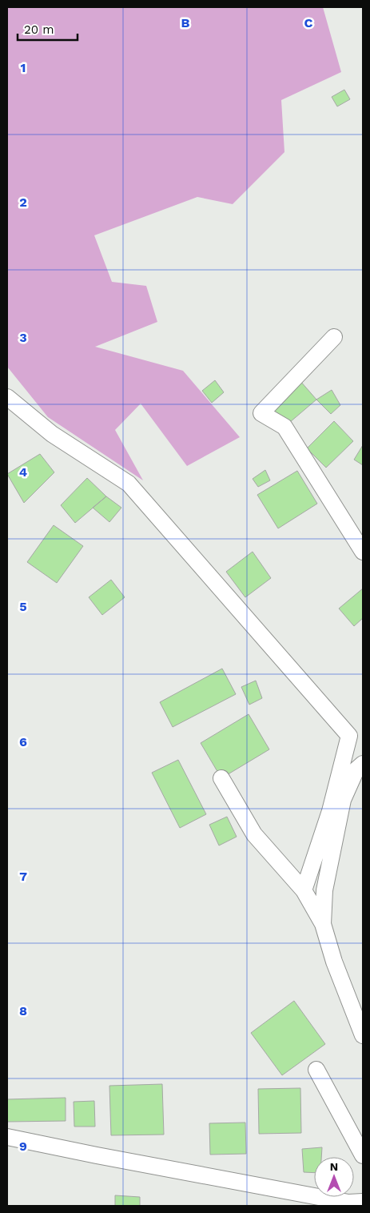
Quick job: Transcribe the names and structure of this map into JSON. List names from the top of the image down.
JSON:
{
  "scale_bar": "20 m",
  "north": "top",
  "grid": {
    "columns": ["B", "C"],
    "rows": [
      "1",
      "2",
      "3",
      "4",
      "5",
      "6",
      "7",
      "8",
      "9"
    ]
  }
}
